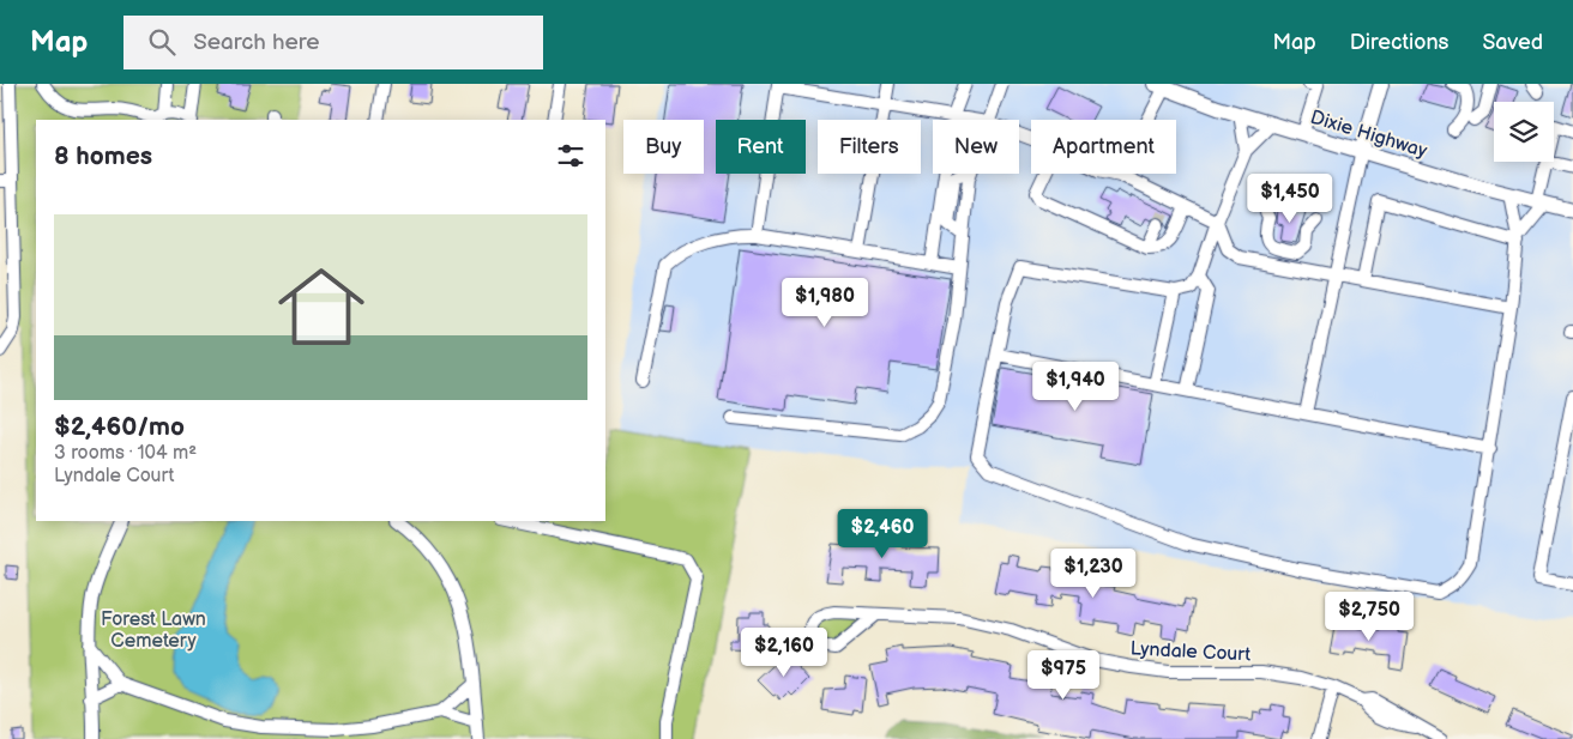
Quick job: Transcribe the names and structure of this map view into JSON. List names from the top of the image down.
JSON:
{
  "streets": {
    "main road": ["Dixie Highway"],
    "street": ["Lyndale Court"]
  },
  "parks": ["Forest Lawn Cemetery"],
  "page": {
    "header": "Map",
    "search": "Search here",
    "nav": ["Map", "Directions", "Saved"],
    "chip": [
      "Buy",
      "Rent",
      "Filters",
      "New",
      "Apartment"
    ],
    "heading": "8 homes",
    "price": [
      "$1,450",
      "$1,980",
      "$1,940",
      "$2,460",
      "$1,230",
      "$2,750",
      "$2,160",
      "$975"
    ],
    "list": [
      {
        "name": "$2,460/mo",
        "note": "3 rooms · 104 m² · Lyndale Court"
      }
    ]
  }
}
